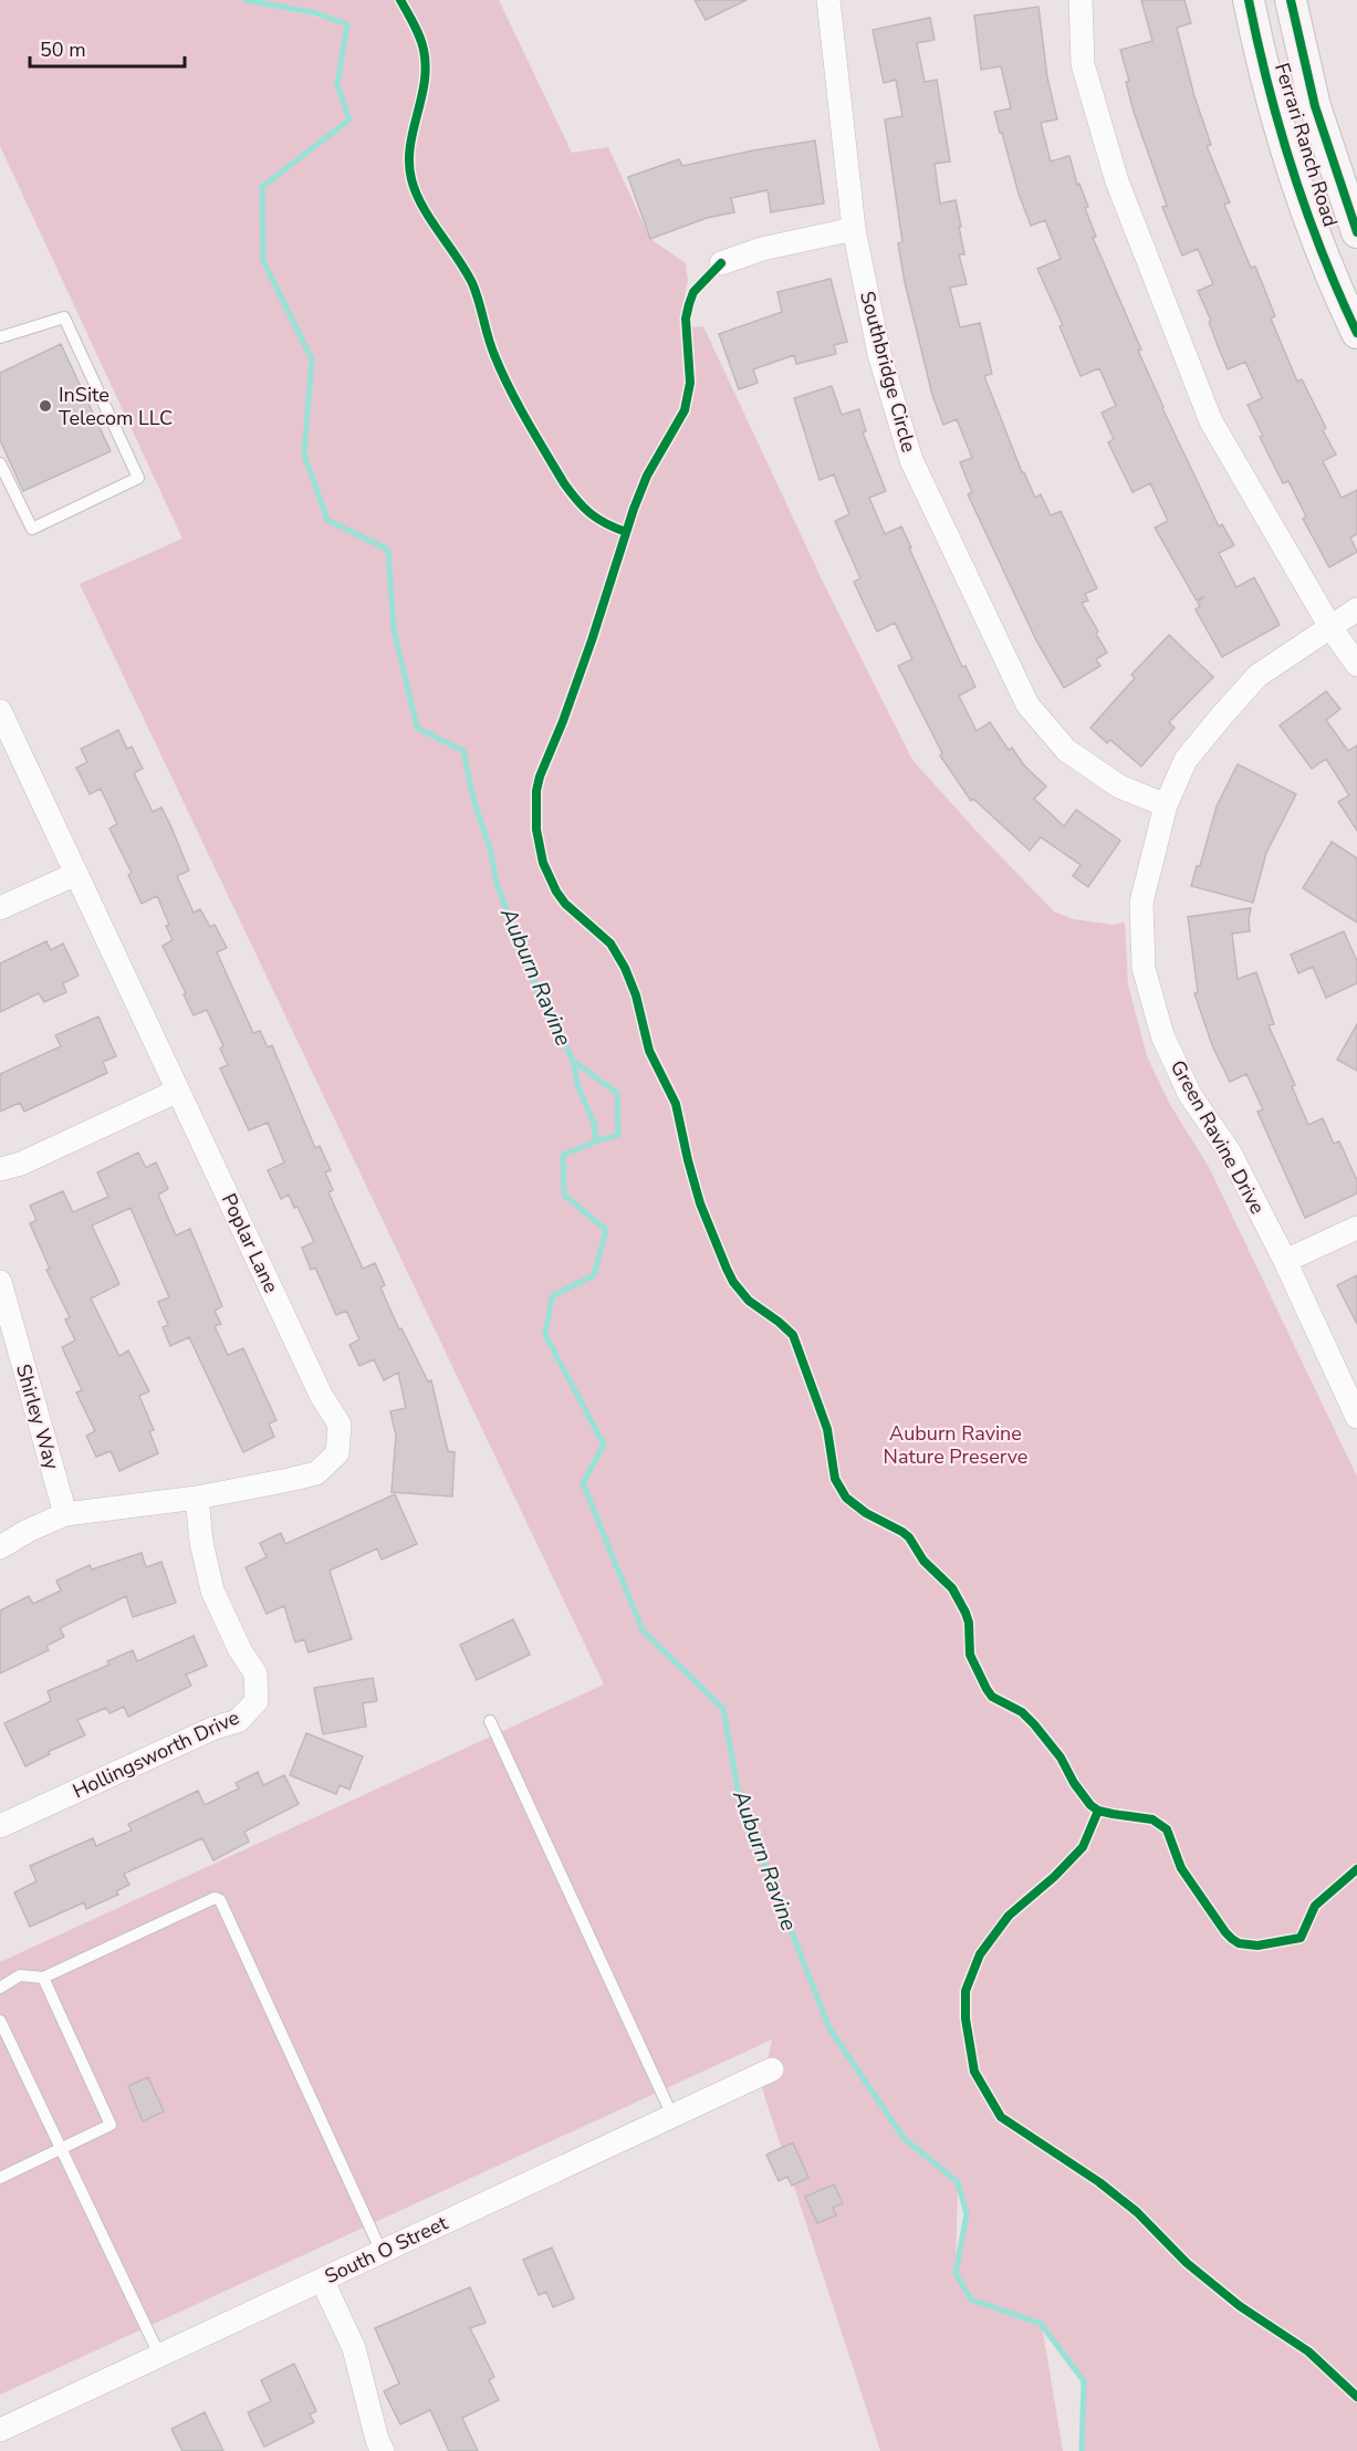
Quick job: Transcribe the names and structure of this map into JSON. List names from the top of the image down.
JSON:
{
  "streets": {
    "main road": ["Ferrari Ranch Road"],
    "street": [
      "Southbridge Circle",
      "Green Ravine Drive",
      "Poplar Lane",
      "Shirley Way",
      "Hollingsworth Drive",
      "South O Street"
    ]
  },
  "crossings": [
    ["Southbridge Circle", "Green Ravine Drive"],
    ["Poplar Lane", "Shirley Way"],
    ["Poplar Lane", "Hollingsworth Drive"]
  ],
  "water": ["Auburn Ravine"],
  "parks": ["Auburn Ravine Nature Preserve"],
  "places": ["InSite Telecom LLC"],
  "scale_bar": "50 m"
}
